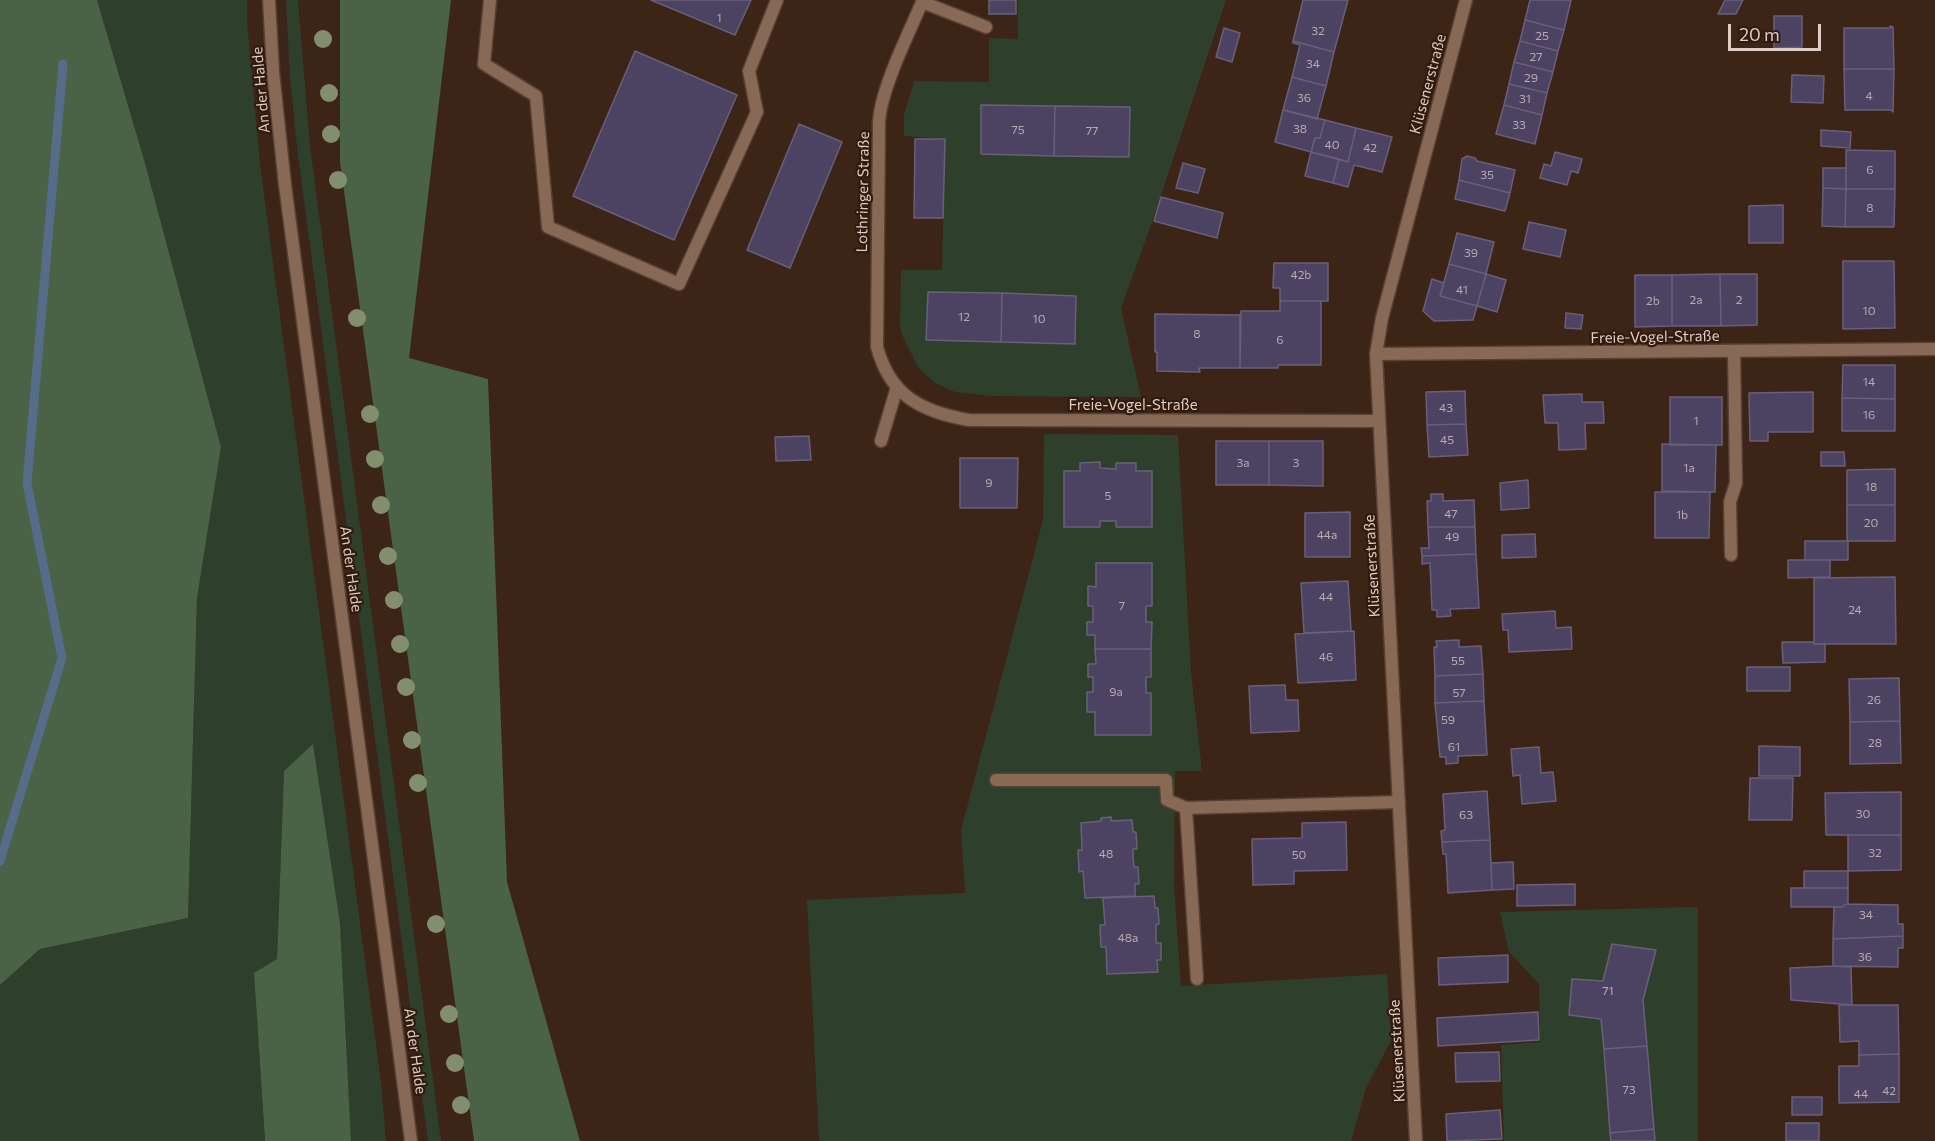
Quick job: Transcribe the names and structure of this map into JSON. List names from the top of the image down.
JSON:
{
  "streets": {
    "street": [
      "Klüsenerstraße",
      "An der Halde",
      "Lothringer Straße",
      "Freie-Vogel-Straße"
    ]
  },
  "crossings": [
    ["Klüsenerstraße", "Freie-Vogel-Straße"],
    ["Lothringer Straße", "Freie-Vogel-Straße"]
  ],
  "house_numbers": [
    "1",
    "32",
    "25",
    "27",
    "34",
    "29",
    "4",
    "36",
    "31",
    "33",
    "38",
    "75",
    "77",
    "40",
    "42",
    "6",
    "35",
    "8",
    "39",
    "42b",
    "41",
    "2a",
    "2",
    "2b",
    "10",
    "12",
    "10",
    "8",
    "6",
    "14",
    "43",
    "16",
    "1",
    "45",
    "3a",
    "3",
    "1a",
    "9",
    "18",
    "5",
    "47",
    "1b",
    "20",
    "44a",
    "49",
    "44",
    "7",
    "24",
    "46",
    "55",
    "9a",
    "57",
    "26",
    "59",
    "28",
    "61",
    "30",
    "63",
    "32",
    "48",
    "50",
    "34",
    "48a",
    "36",
    "71",
    "73",
    "42",
    "44"
  ],
  "scale_bar": "20 m"
}
